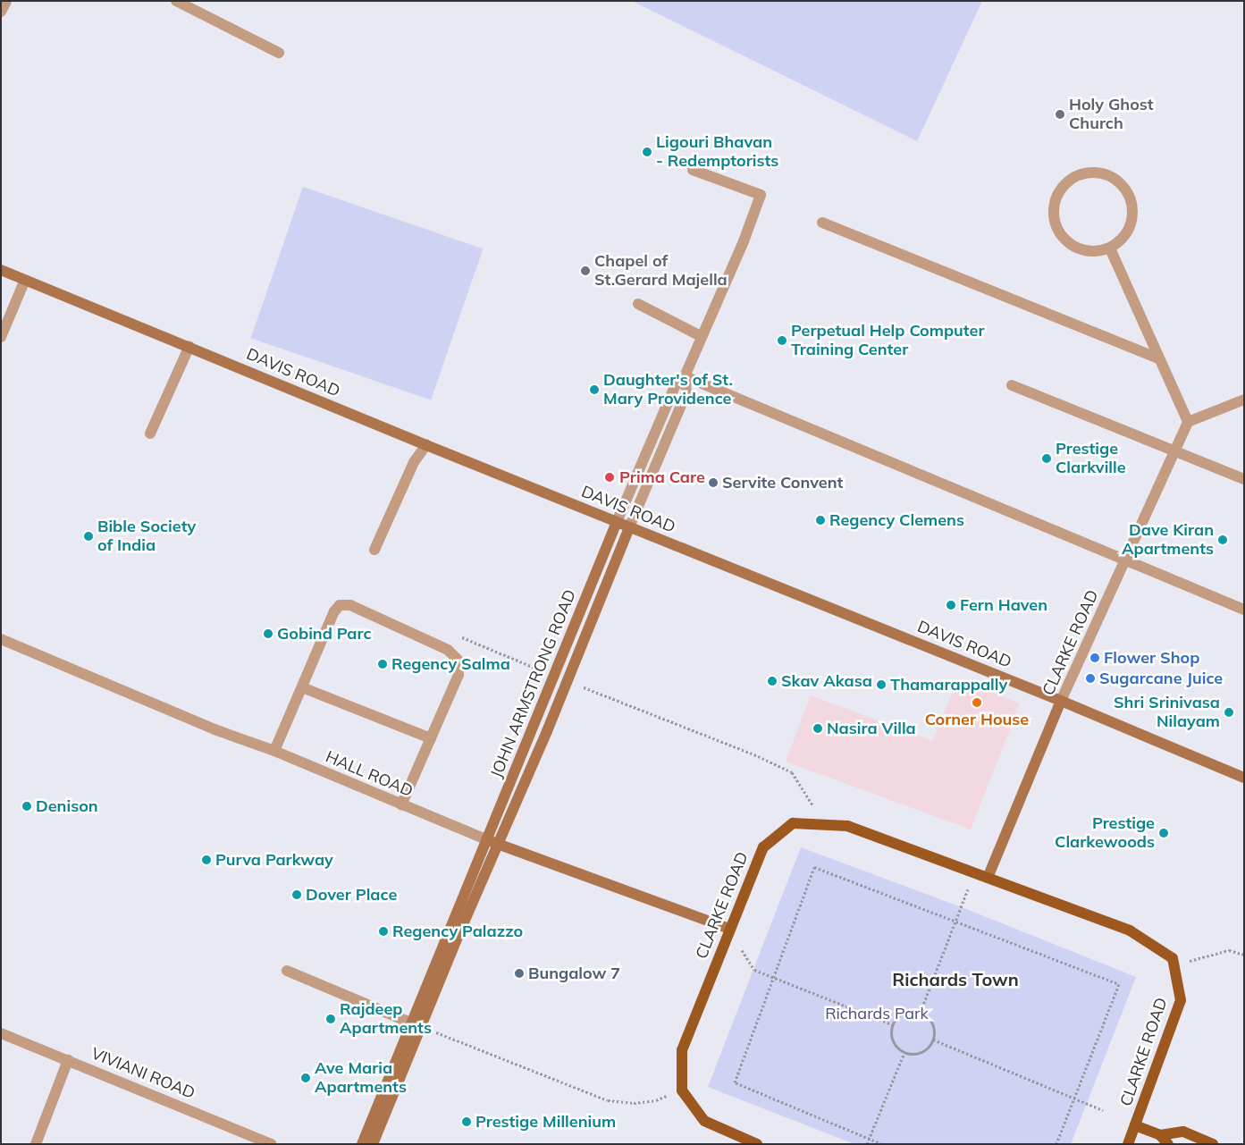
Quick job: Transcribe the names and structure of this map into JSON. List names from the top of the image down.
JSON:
{
  "streets": {
    "main road": ["CLARKE ROAD"],
    "street": [
      "DAVIS ROAD",
      "JOHN ARMSTRONG ROAD",
      "HALL ROAD",
      "VIVIANI ROAD"
    ]
  },
  "crossings": [
    ["DAVIS ROAD", "CLARKE ROAD"],
    ["DAVIS ROAD", "JOHN ARMSTRONG ROAD"],
    ["CLARKE ROAD", "HALL ROAD"],
    ["JOHN ARMSTRONG ROAD", "HALL ROAD"]
  ],
  "districts": ["Richards Town"],
  "parks": ["Richards Park"],
  "places": [
    "Holy Ghost Church",
    "Ligouri Bhavan - Redemptorists",
    "Chapel of St.Gerard Majella",
    "Perpetual Help Computer Training Center",
    "Daughter's of St. Mary Providence",
    "Prestige Clarkville",
    "Prima Care",
    "Servite Convent",
    "Regency Clemens",
    "Bible Society of India",
    "Dave Kiran Apartments",
    "Fern Haven",
    "Gobind Parc",
    "Flower Shop",
    "Regency Salma",
    "Sugarcane Juice",
    "Skav Akasa",
    "Thamarappally",
    "Corner House",
    "Shri Srinivasa Nilayam",
    "Nasira Villa",
    "Denison",
    "Prestige Clarkewoods",
    "Purva Parkway",
    "Dover Place",
    "Regency Palazzo",
    "Bungalow 7",
    "Rajdeep Apartments",
    "Ave Maria Apartments",
    "Prestige Millenium"
  ]
}
